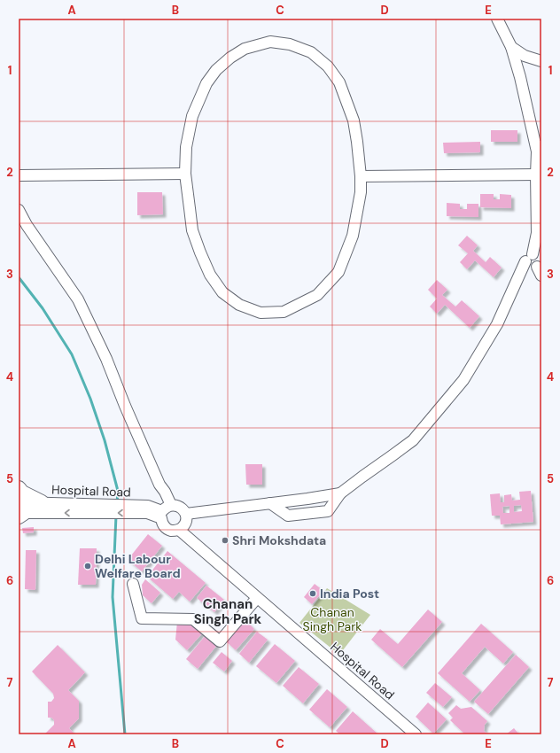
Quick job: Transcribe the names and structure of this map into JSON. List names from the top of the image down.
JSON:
{
  "streets": {
    "street": ["Hospital Road"]
  },
  "districts": ["Chanan Singh Park"],
  "parks": ["Chanan Singh Park"],
  "places": ["Shri Mokshdata", "Delhi Labour Welfare Board", "India Post"],
  "grid": {
    "columns": [
      "A",
      "B",
      "C",
      "D",
      "E"
    ],
    "rows": [
      "1",
      "2",
      "3",
      "4",
      "5",
      "6",
      "7"
    ]
  }
}
